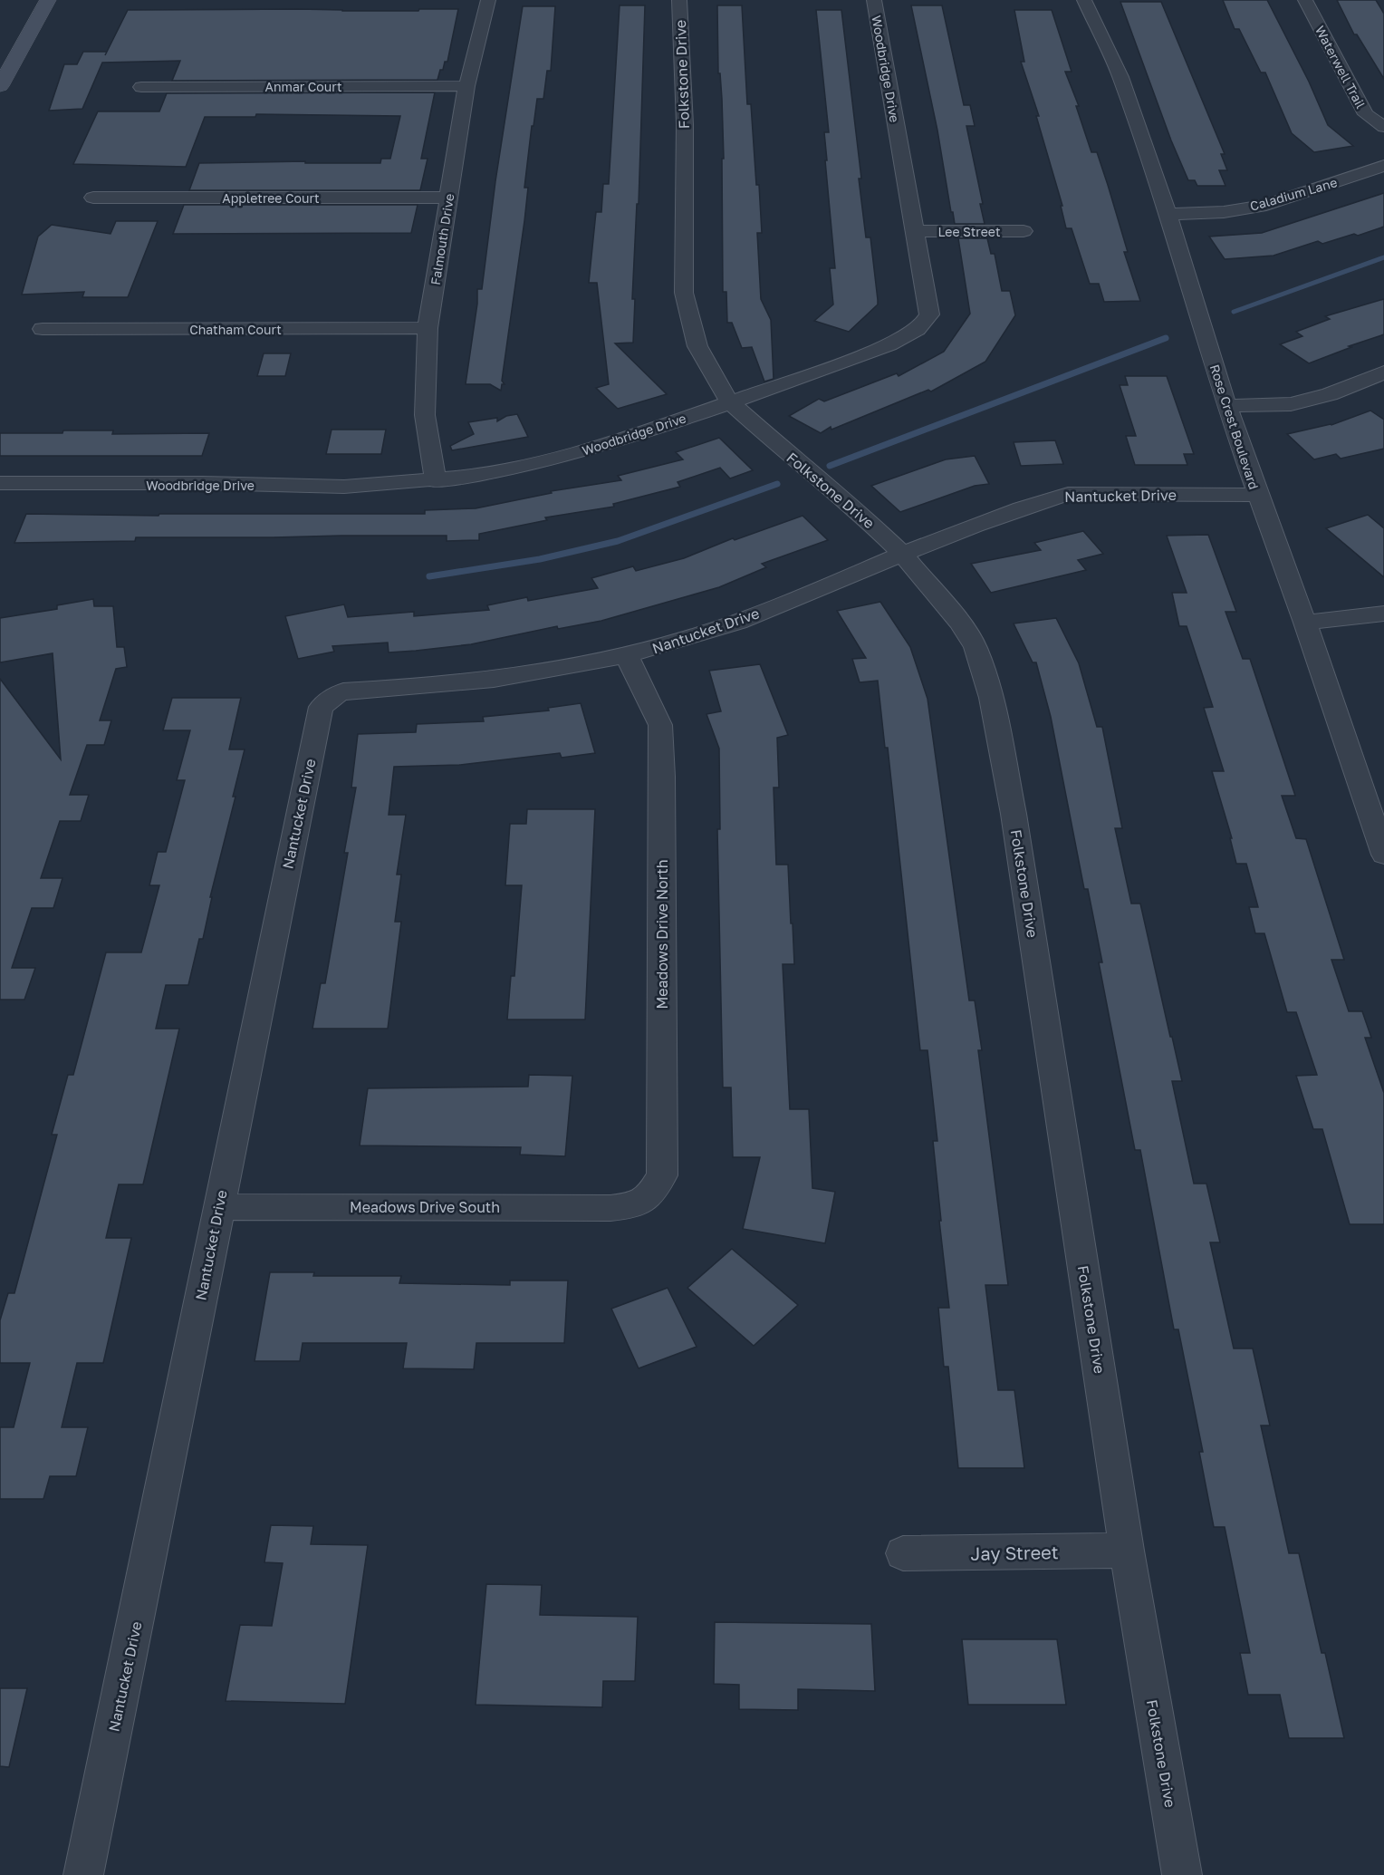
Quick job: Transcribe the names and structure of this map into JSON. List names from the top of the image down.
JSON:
{
  "streets": {
    "street": [
      "Waterwell Trail",
      "Woodbridge Drive",
      "Folkstone Drive",
      "Anmar Court",
      "Caladium Lane",
      "Appletree Court",
      "Lee Street",
      "Falmouth Drive",
      "Chatham Court",
      "Rose Crest Boulevard",
      "Nantucket Drive",
      "Meadows Drive North",
      "Meadows Drive South",
      "Jay Street"
    ]
  },
  "crossings": [
    ["Woodbridge Drive", "Folkstone Drive"],
    ["Woodbridge Drive", "Lee Street"],
    ["Woodbridge Drive", "Falmouth Drive"],
    ["Folkstone Drive", "Nantucket Drive"],
    ["Folkstone Drive", "Jay Street"],
    ["Anmar Court", "Falmouth Drive"],
    ["Caladium Lane", "Rose Crest Boulevard"],
    ["Appletree Court", "Falmouth Drive"],
    ["Falmouth Drive", "Chatham Court"],
    ["Rose Crest Boulevard", "Nantucket Drive"],
    ["Nantucket Drive", "Meadows Drive North"],
    ["Nantucket Drive", "Meadows Drive South"],
    ["Meadows Drive North", "Meadows Drive South"]
  ]
}
